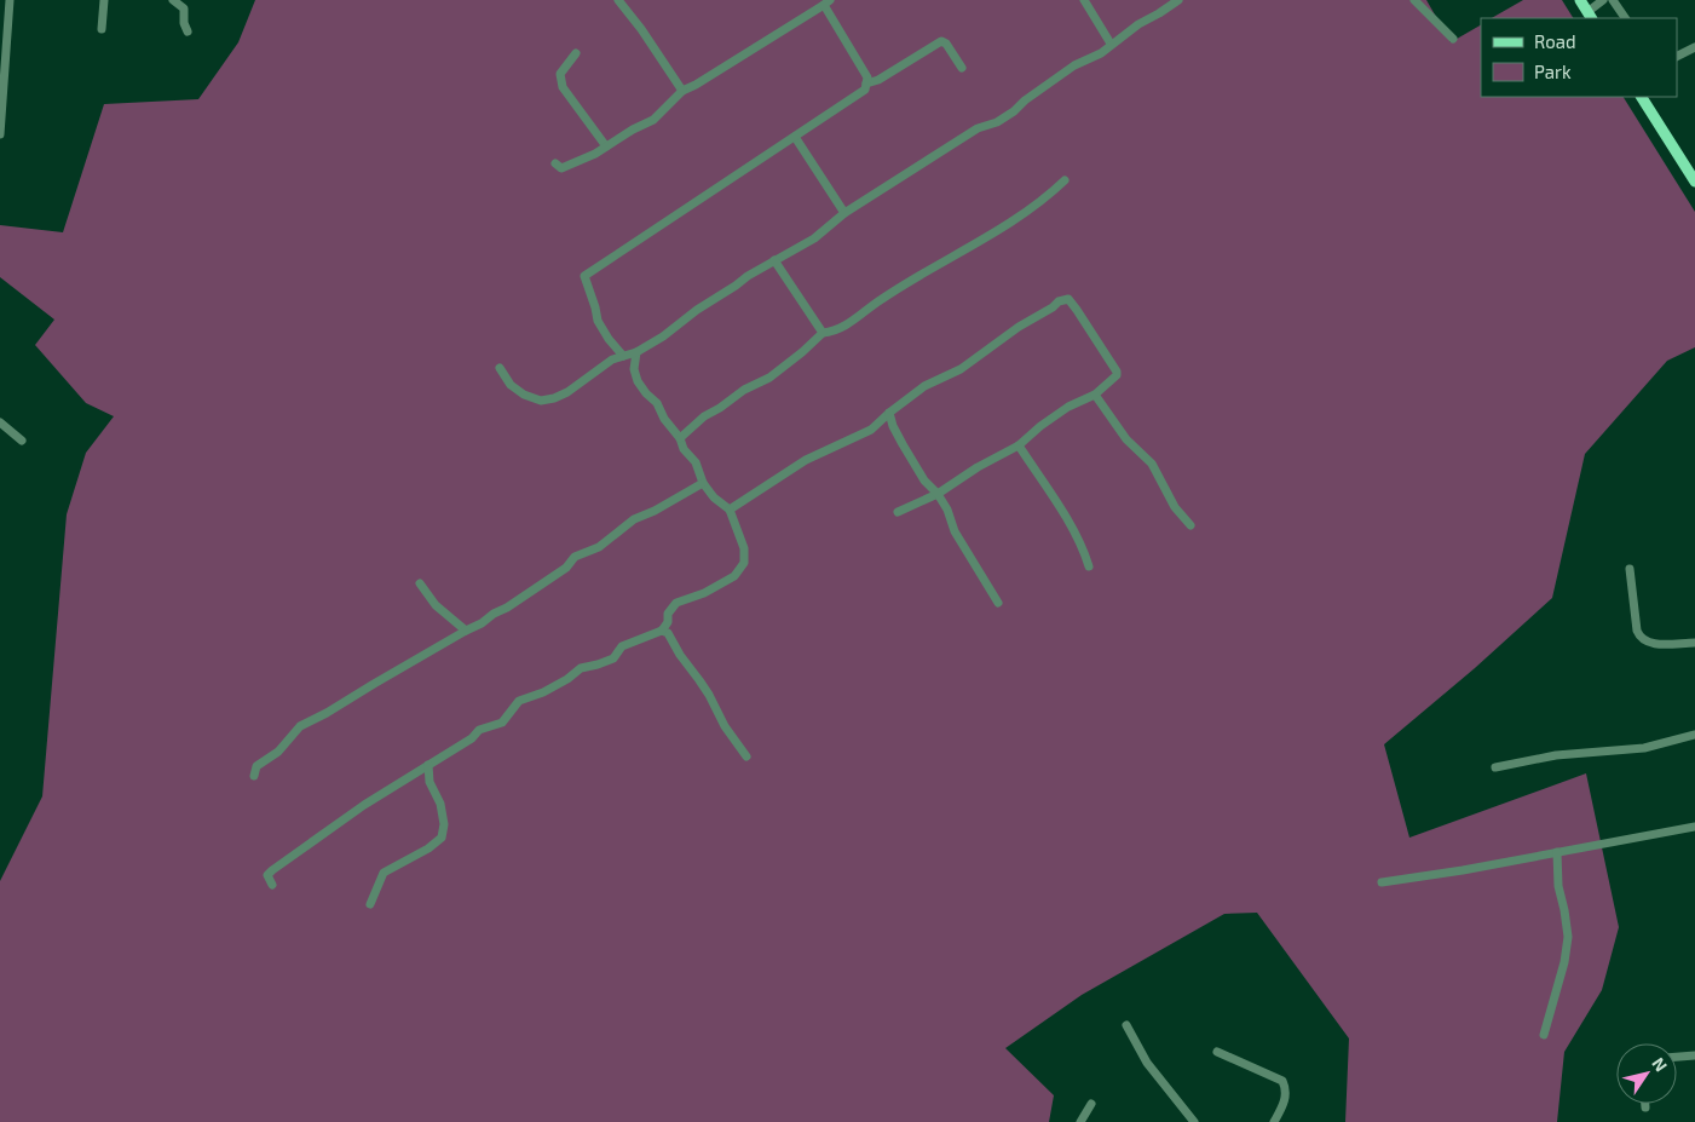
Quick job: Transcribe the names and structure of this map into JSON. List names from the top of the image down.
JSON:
{
  "legend": ["Road", "Park"],
  "north": "top right"
}
